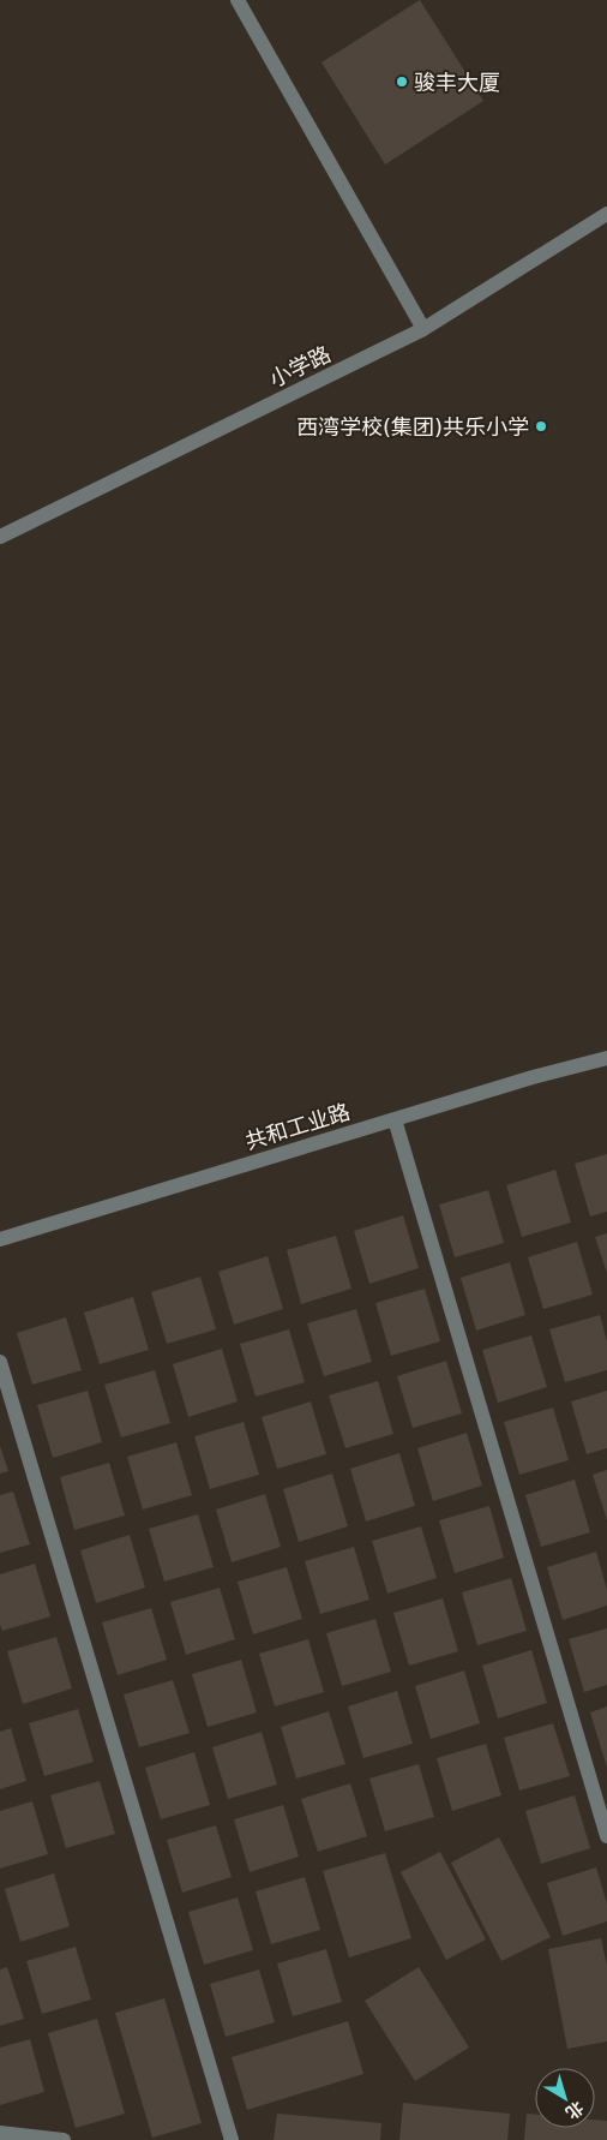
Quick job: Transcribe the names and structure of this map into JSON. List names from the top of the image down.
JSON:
{
  "streets": {
    "street": ["小学路", "共和工业路"]
  },
  "places": ["骏丰大厦", "西湾学校(集团)共乐小学"],
  "north": "bottom right"
}
